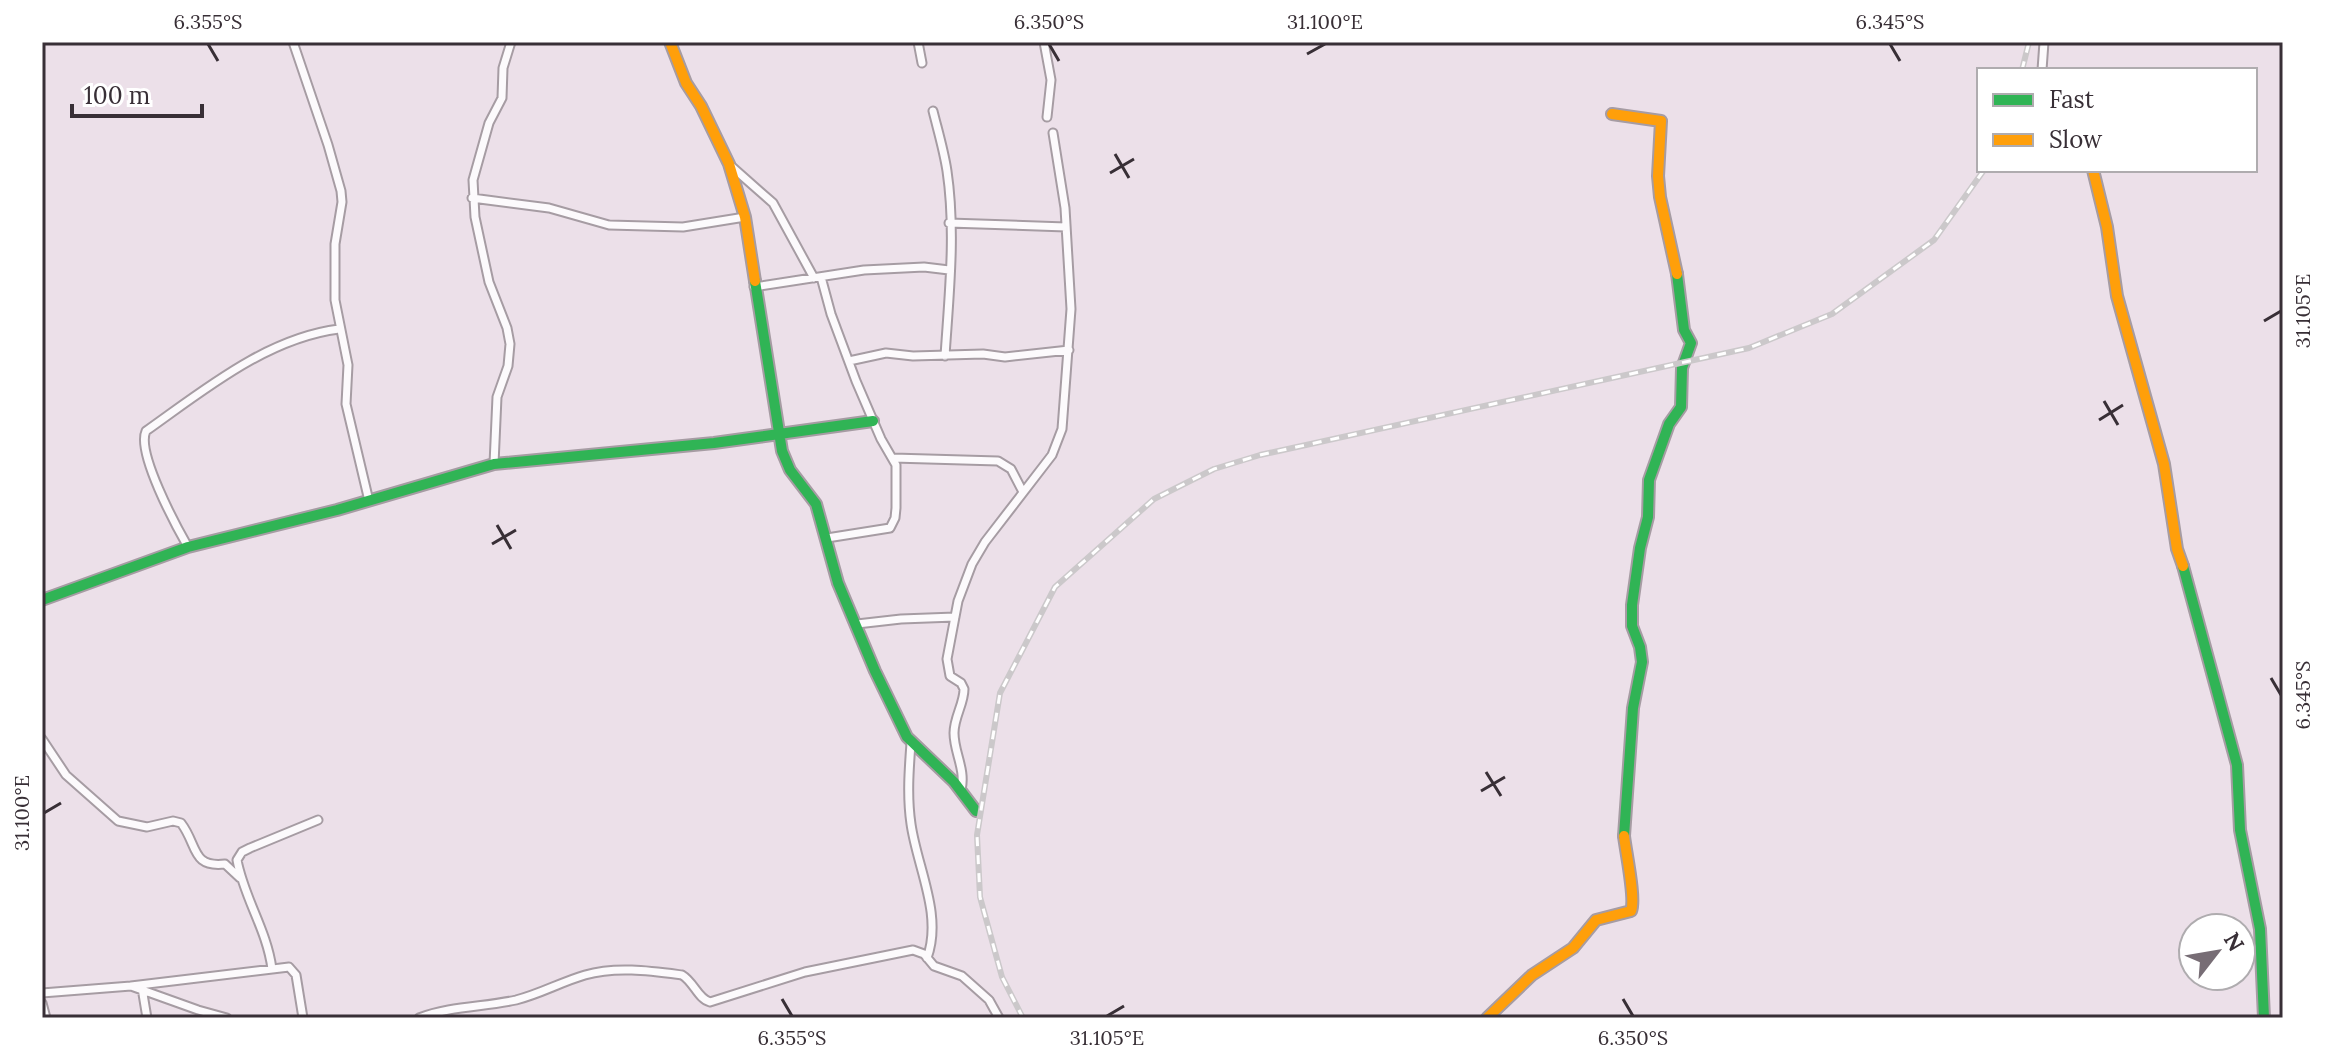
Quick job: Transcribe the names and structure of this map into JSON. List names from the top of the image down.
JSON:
{
  "legend": ["Fast", "Slow"],
  "scale_bar": "100 m",
  "north": "top right",
  "coordinates": [
    "6.355°S",
    "6.350°S",
    "31.100°E",
    "6.345°S",
    "31.105°E"
  ]
}
